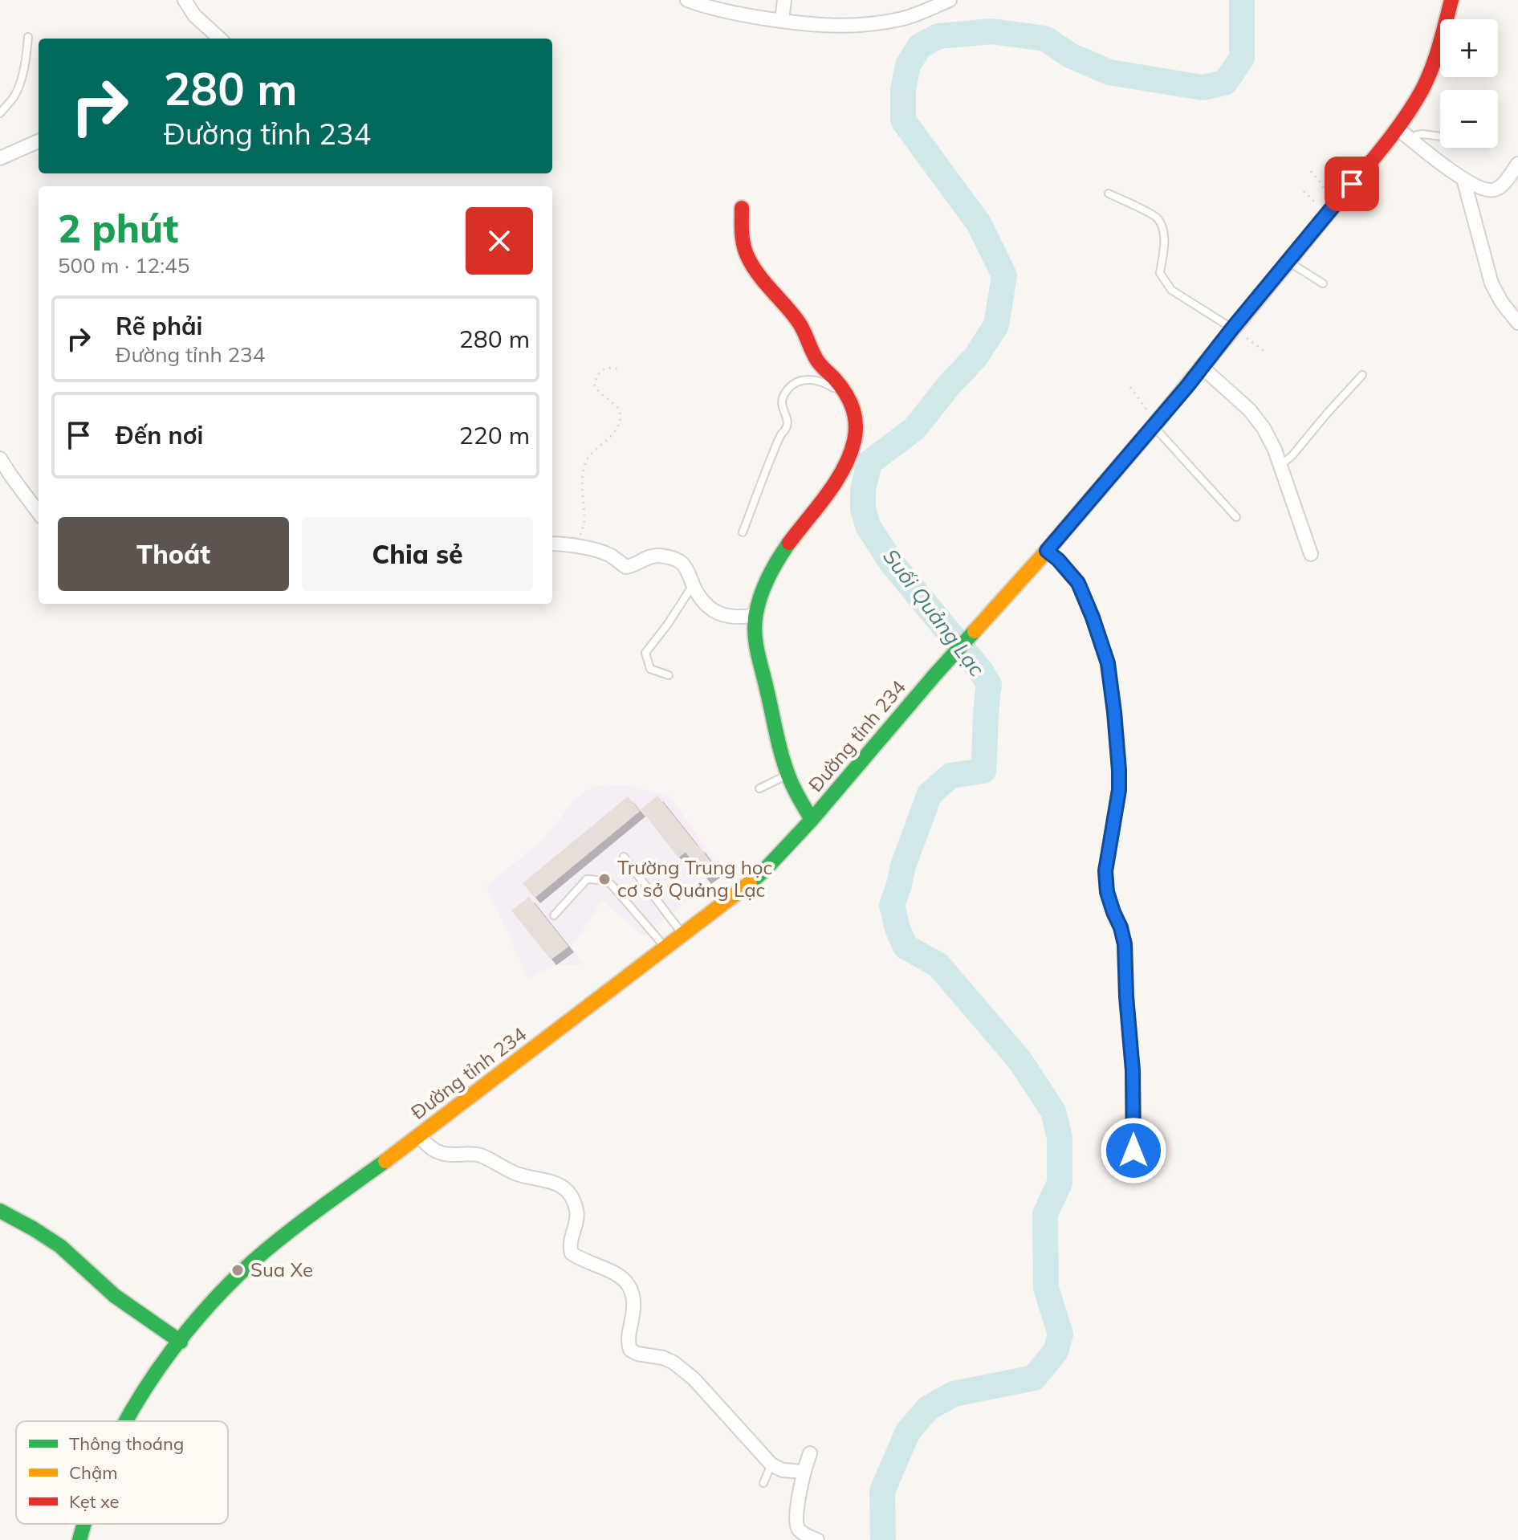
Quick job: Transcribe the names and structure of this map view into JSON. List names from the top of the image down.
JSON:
{
  "streets": {
    "main road": ["Đường tỉnh 234"]
  },
  "water": ["Suối Quảng Lạc"],
  "places": ["Trường Trung học cơ sở Quảng Lạc", "Sua Xe"],
  "legend": ["Thông thoáng", "Chậm", "Kẹt xe"],
  "page": {
    "map_buttons": ["+", "−"],
    "turn": ["280 m", "Đường tỉnh 234"],
    "heading": ["2 phút", "500 m · 12:45"],
    "list": [
      {
        "name": "Rẽ phải",
        "note": "Đường tỉnh 234",
        "value": "280 m"
      },
      {
        "name": "Đến nơi",
        "value": "220 m"
      }
    ],
    "buttons": ["Thoát", "Chia sẻ"]
  }
}
